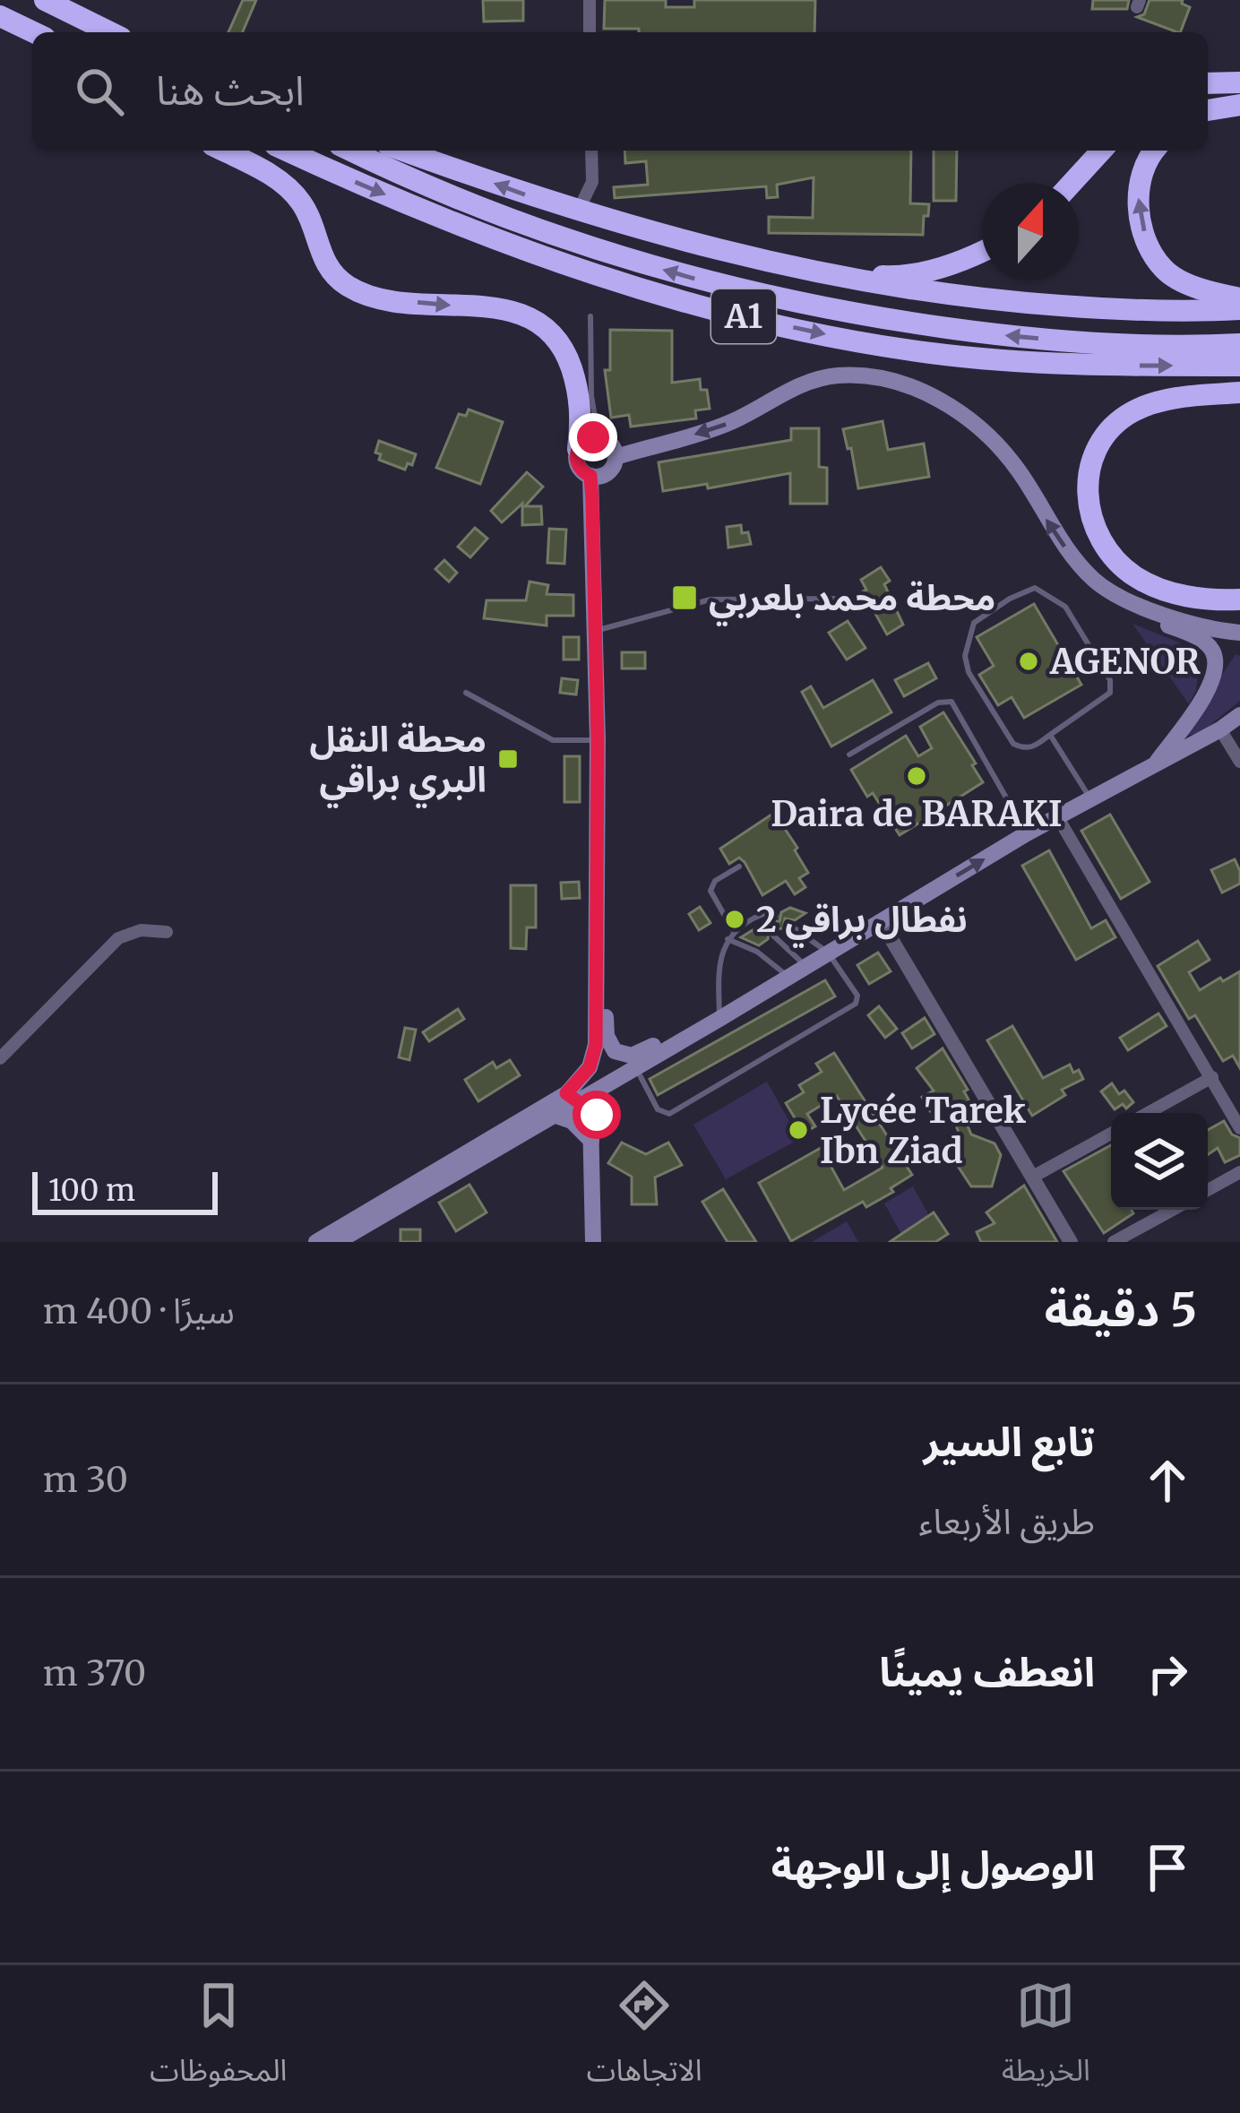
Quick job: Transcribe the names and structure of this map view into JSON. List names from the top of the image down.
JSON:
{
  "streets": {
    "highway": ["A1"]
  },
  "places": {
    "transit": ["محطة محمد بلعربي", "محطة النقل البري براقي"],
    "other": [
      "AGENOR",
      "Daira de BARAKI",
      "نفطال براقي 2",
      "Lycée Tarek Ibn Ziad"
    ]
  },
  "scale_bar": "100 m",
  "north": "top",
  "page": {
    "search": "ابحث هنا",
    "scale": "100 m",
    "heading": ["5 دقيقة", "سيرًا · 400 m"],
    "list": [
      ["تابع السير", "طريق الأربعاء", "30 m"],
      ["انعطف يمينًا", "370 m"],
      "الوصول إلى الوجهة"
    ],
    "nav": ["الخريطة", "الاتجاهات", "المحفوظات"]
  }
}
